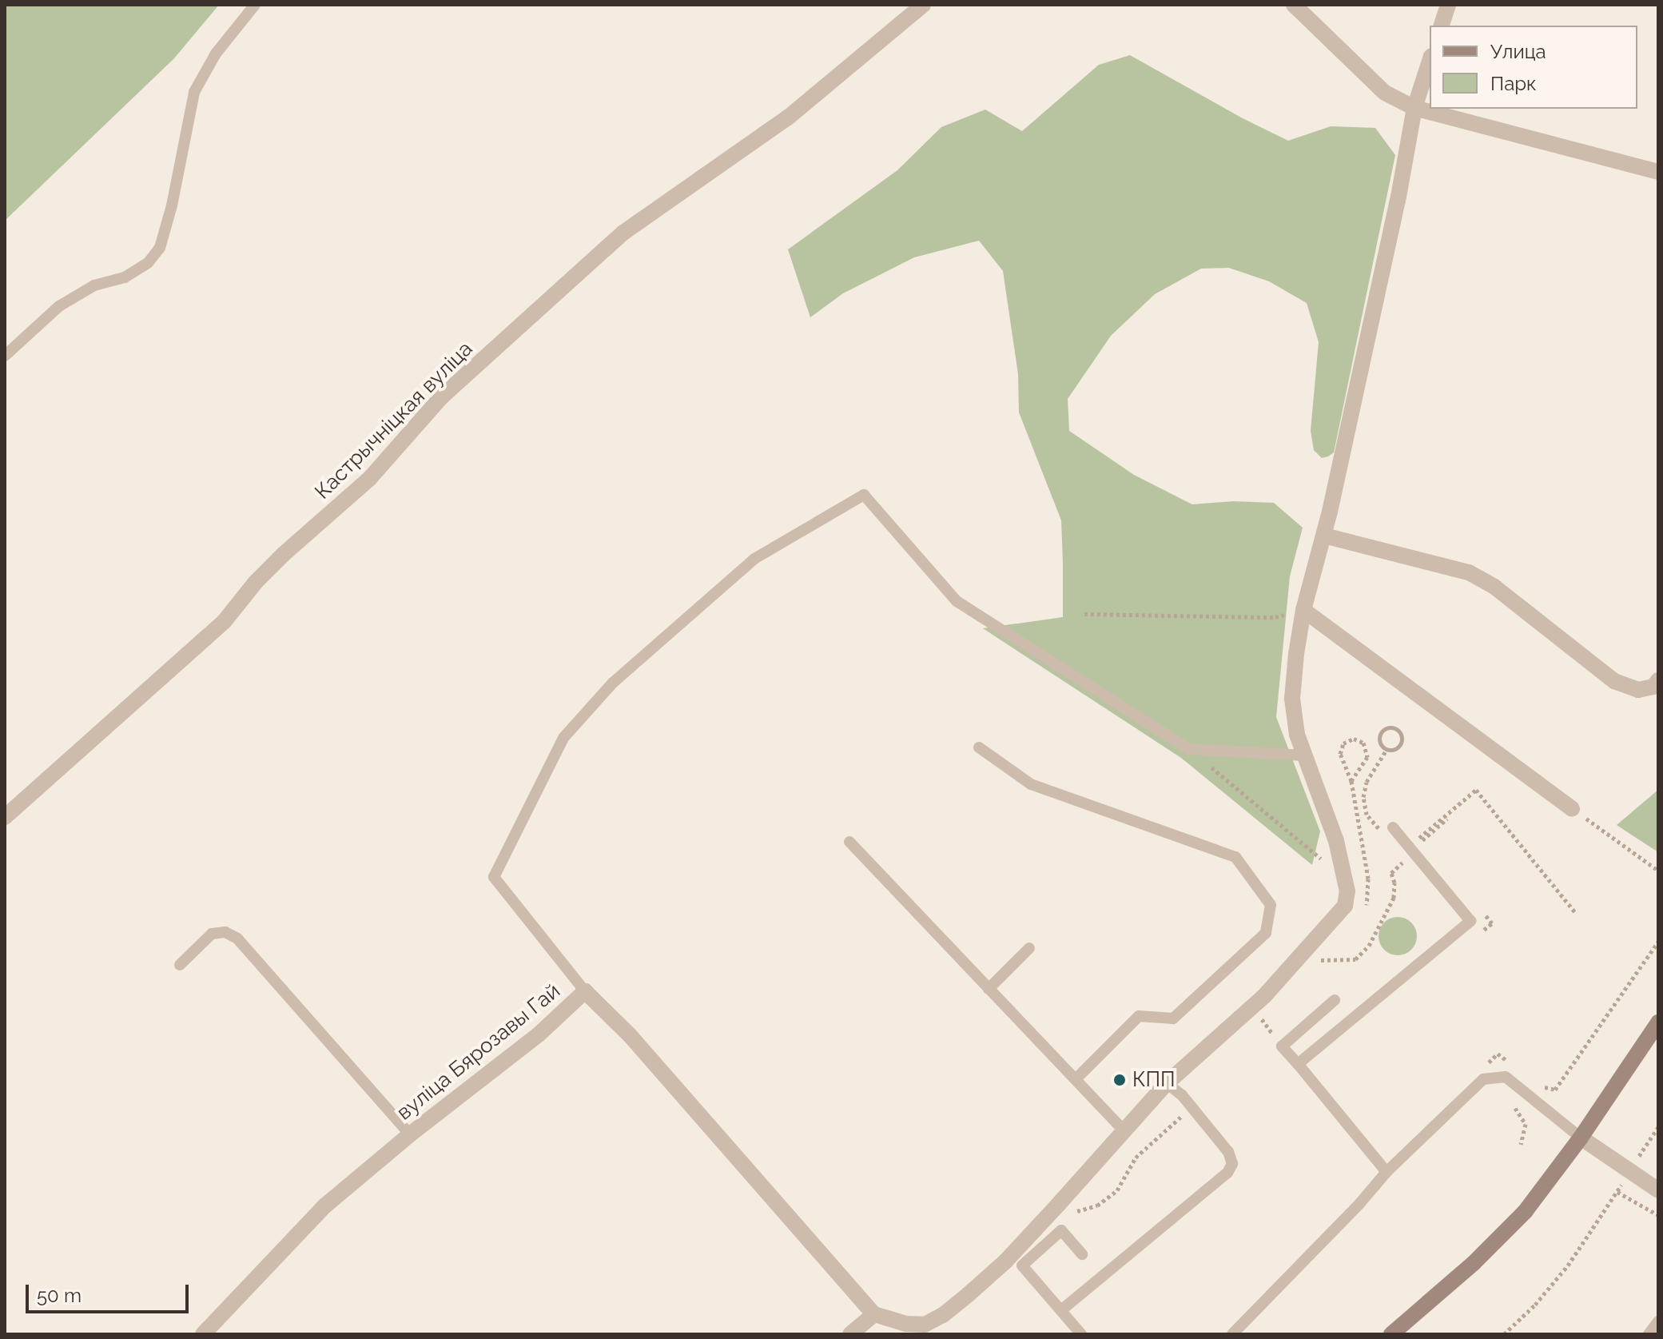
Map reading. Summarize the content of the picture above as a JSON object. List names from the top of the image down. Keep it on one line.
{"streets":{"street":["Кастрычніцкая вуліца","вуліца Бярозавы Гай"]},"places":["КПП"],"legend":["Улица","Парк"],"scale_bar":"50 m"}
